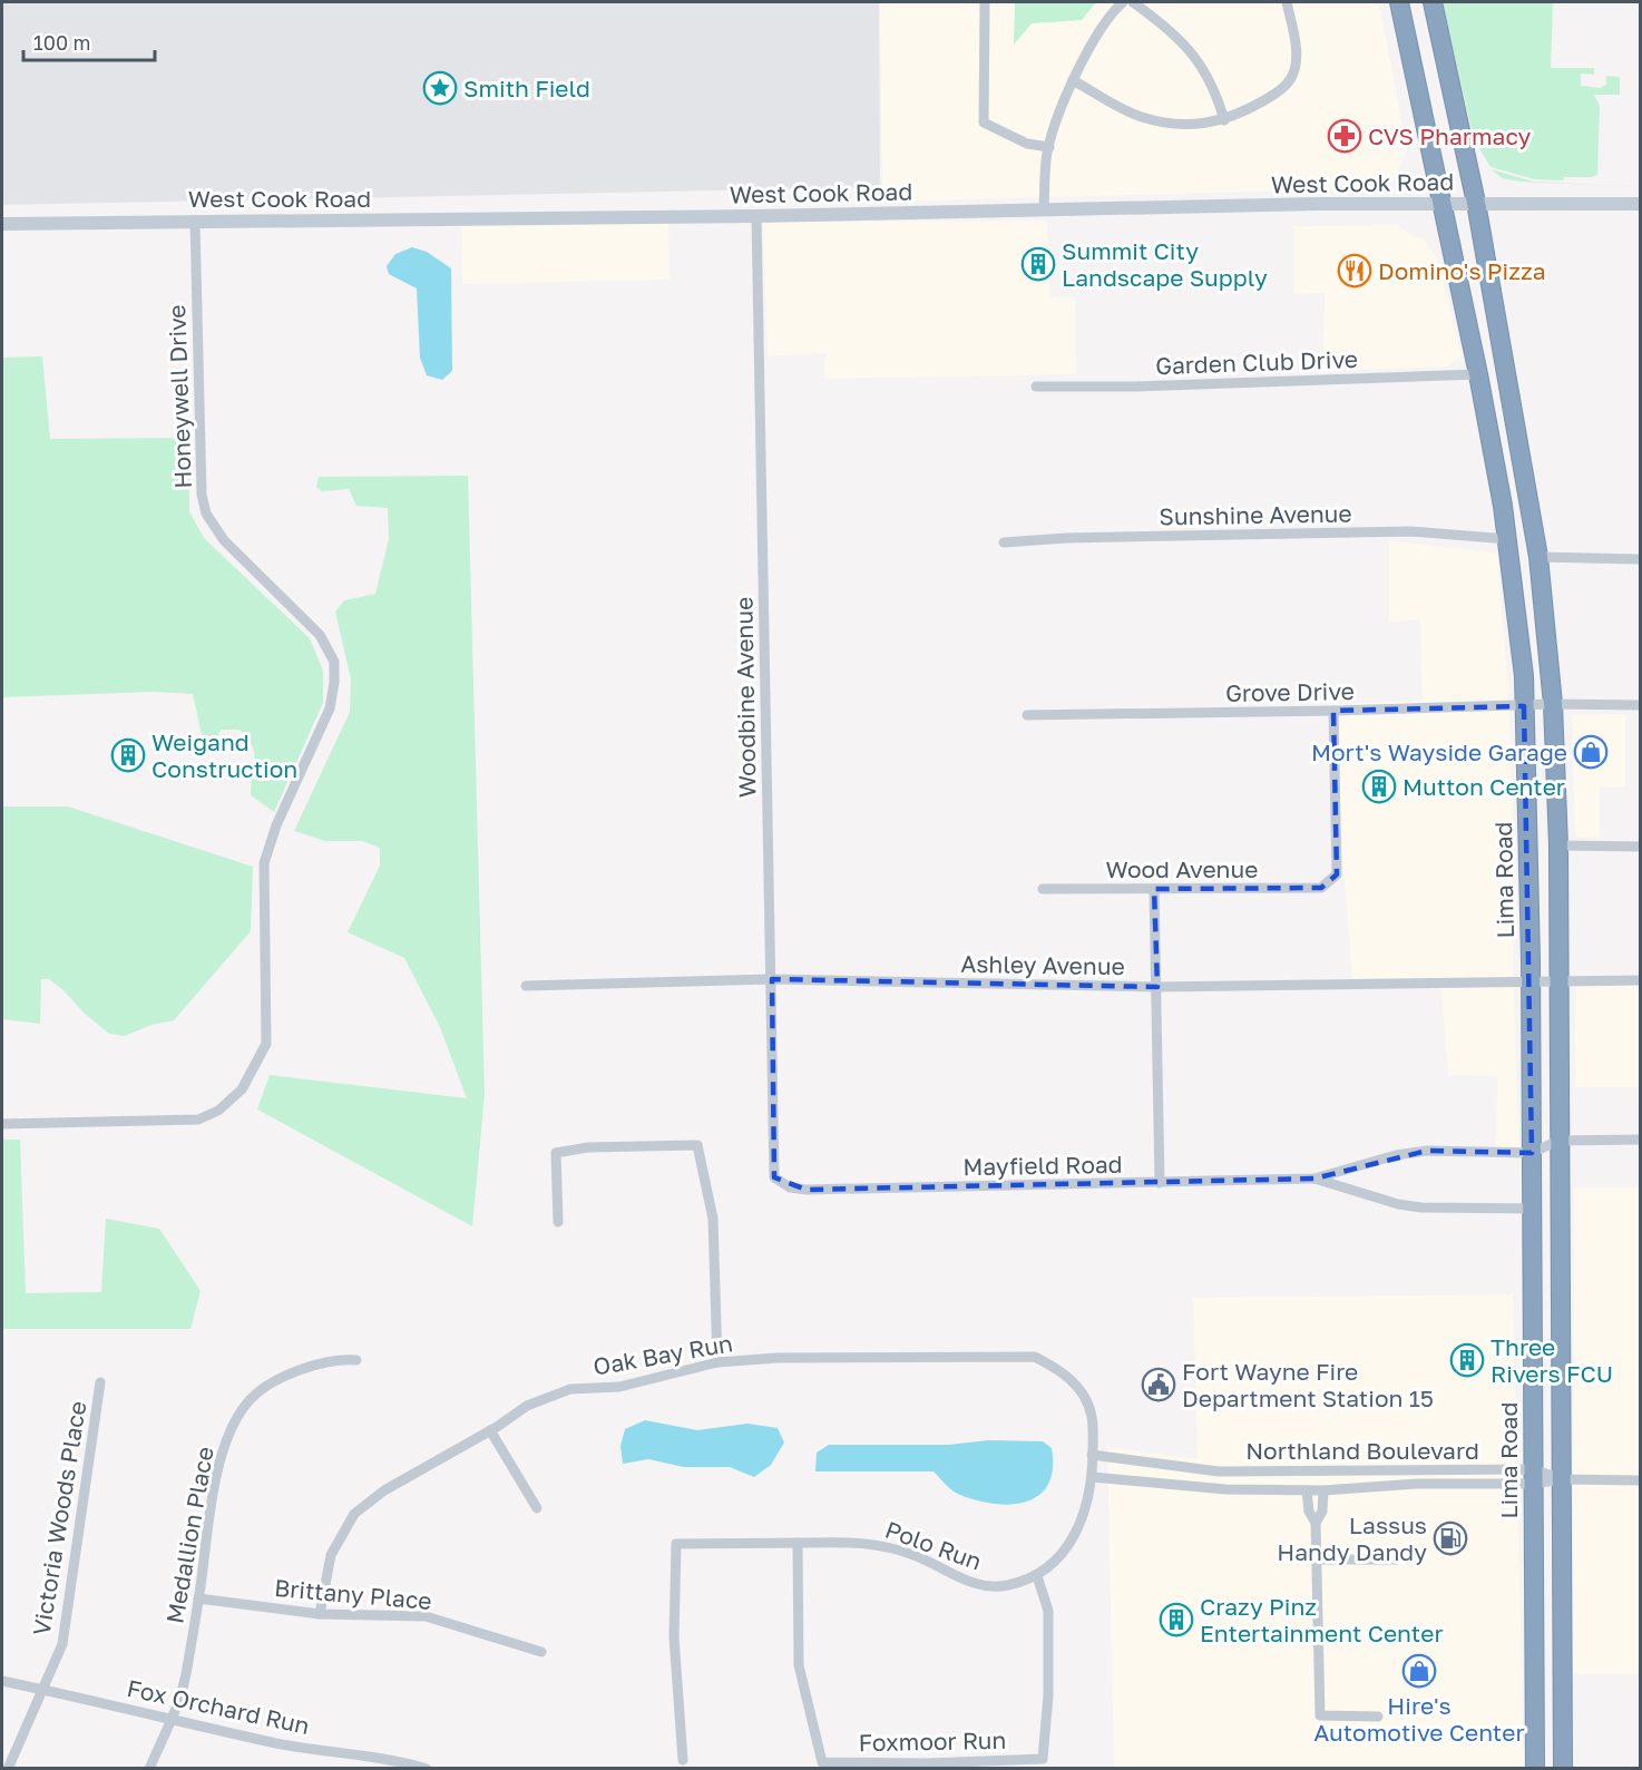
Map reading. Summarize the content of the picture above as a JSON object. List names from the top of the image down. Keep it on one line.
{"streets":{"highway":["Lima Road"],"main road":["West Cook Road"],"street":["Garden Club Drive","Honeywell Drive","Sunshine Avenue","Grove Drive","Woodbine Avenue","Wood Avenue","Ashley Avenue","Mayfield Road","Oak Bay Run","Northland Boulevard","Victoria Woods Place","Medallion Place","Polo Run","Brittany Place","Fox Orchard Run","Foxmoor Run"]},"crossings":[["West Cook Road","Honeywell Drive"],["West Cook Road","Woodbine Avenue"],["West Cook Road","Lima Road"],["Garden Club Drive","Lima Road"],["Sunshine Avenue","Lima Road"],["Grove Drive","Wood Avenue"],["Grove Drive","Lima Road"],["Woodbine Avenue","Ashley Avenue"],["Woodbine Avenue","Mayfield Road"],["Lima Road","Ashley Avenue"],["Lima Road","Northland Boulevard"],["Oak Bay Run","Northland Boulevard"],["Oak Bay Run","Polo Run"],["Oak Bay Run","Brittany Place"],["Northland Boulevard","Polo Run"],["Victoria Woods Place","Fox Orchard Run"],["Medallion Place","Brittany Place"],["Medallion Place","Fox Orchard Run"],["Polo Run","Foxmoor Run"]],"places":{"place":["Smith Field"],"pharmacy":["CVS Pharmacy"],"building":["Summit City Landscape Supply","Weigand Construction","Mutton Center","Three Rivers FCU","Crazy Pinz Entertainment Center"],"restaurant":["Domino's Pizza"],"shop":["Mort's Wayside Garage","Hire's Automotive Center"],"public building":["Fort Wayne Fire Department Station 15"],"fuel station":["Lassus Handy Dandy"]},"scale_bar":"100 m"}
